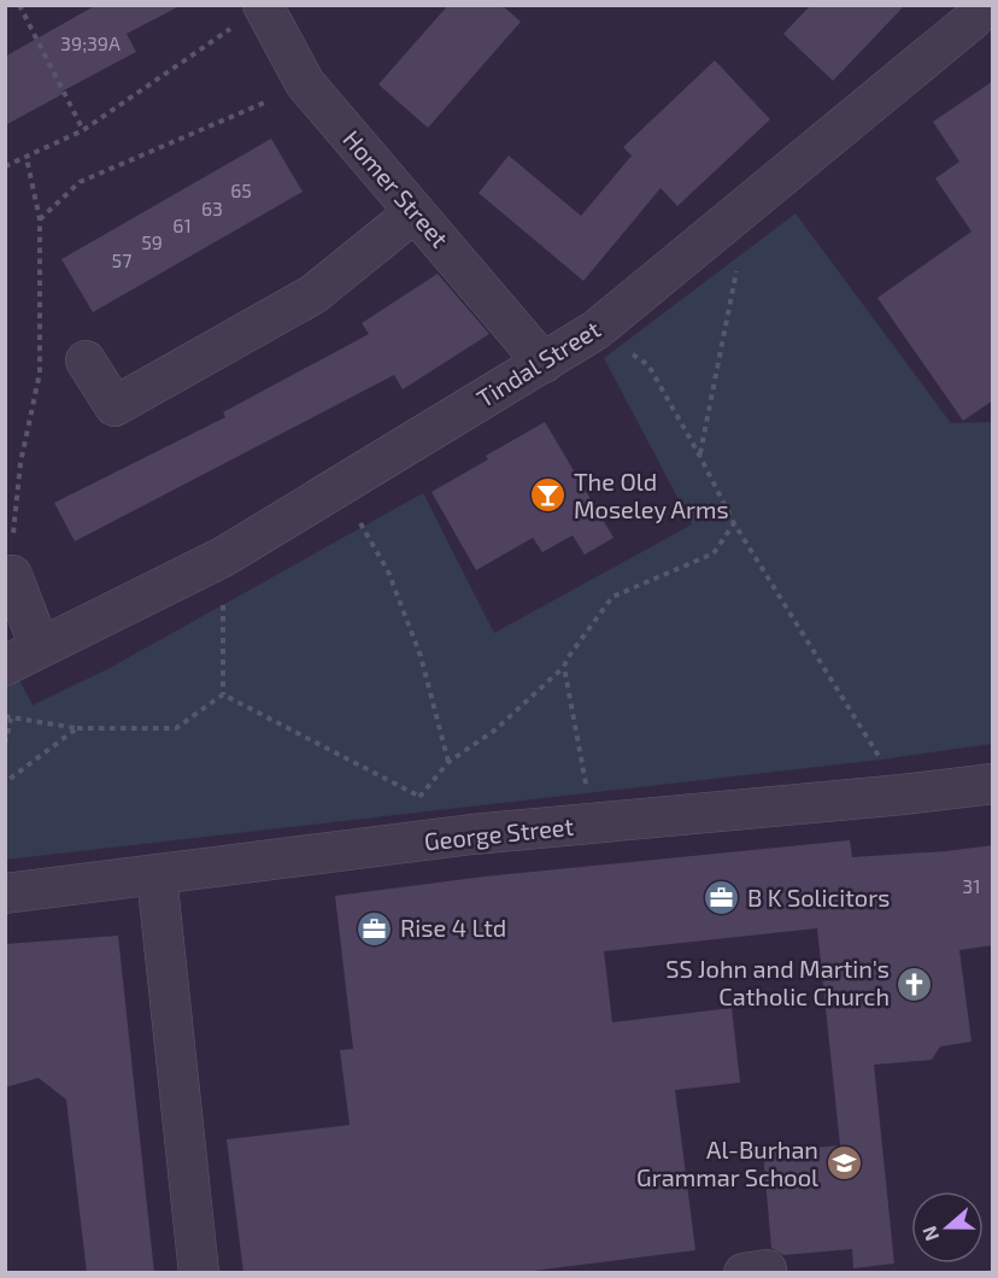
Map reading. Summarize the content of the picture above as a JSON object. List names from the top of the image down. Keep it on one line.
{"streets":{"street":["Homer Street","Tindal Street","George Street"]},"crossings":[["Homer Street","Tindal Street"]],"places":{"bar":["The Old Moseley Arms"],"office":["B K Solicitors","Rise 4 Ltd"],"church":["SS John and Martin's Catholic Church"],"school or university":["Al-Burhan Grammar School"]},"house_numbers":["39;39A","65","63","61","59","57","31"],"north":"left"}
